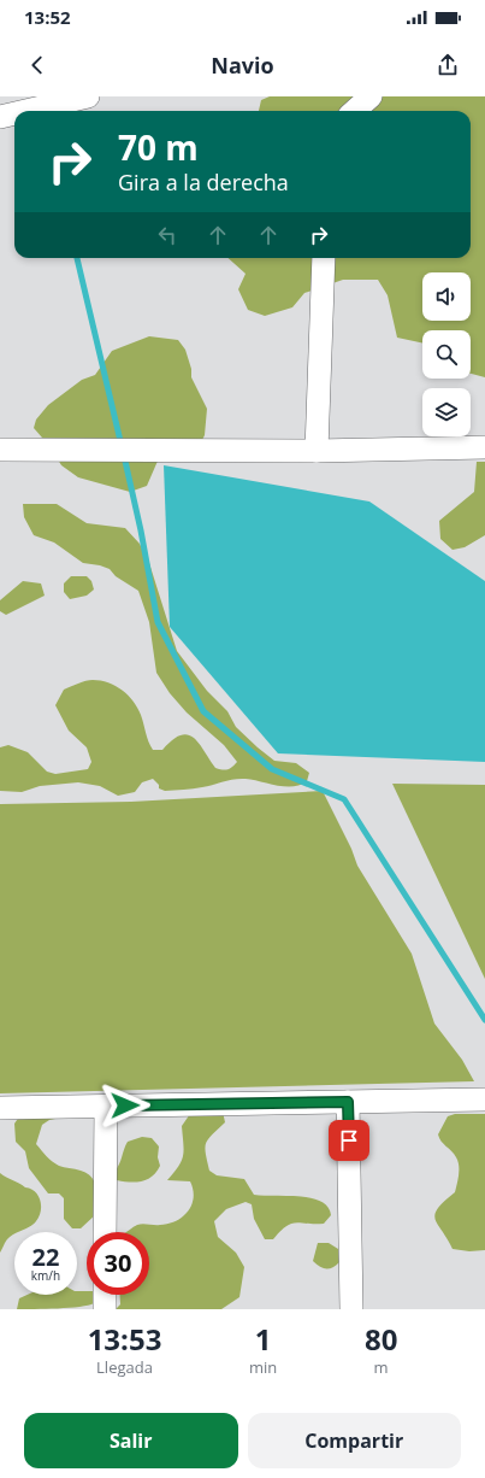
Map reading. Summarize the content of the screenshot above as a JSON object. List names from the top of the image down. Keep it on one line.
{"page":{"status":"13:52","header":"Navio","turn":["70 m","Gira a la derecha"],"speed":"22 km/h","limit":"30","eta":["13:53","Llegada","1","min","80","m"],"buttons":["Salir","Compartir"]}}
